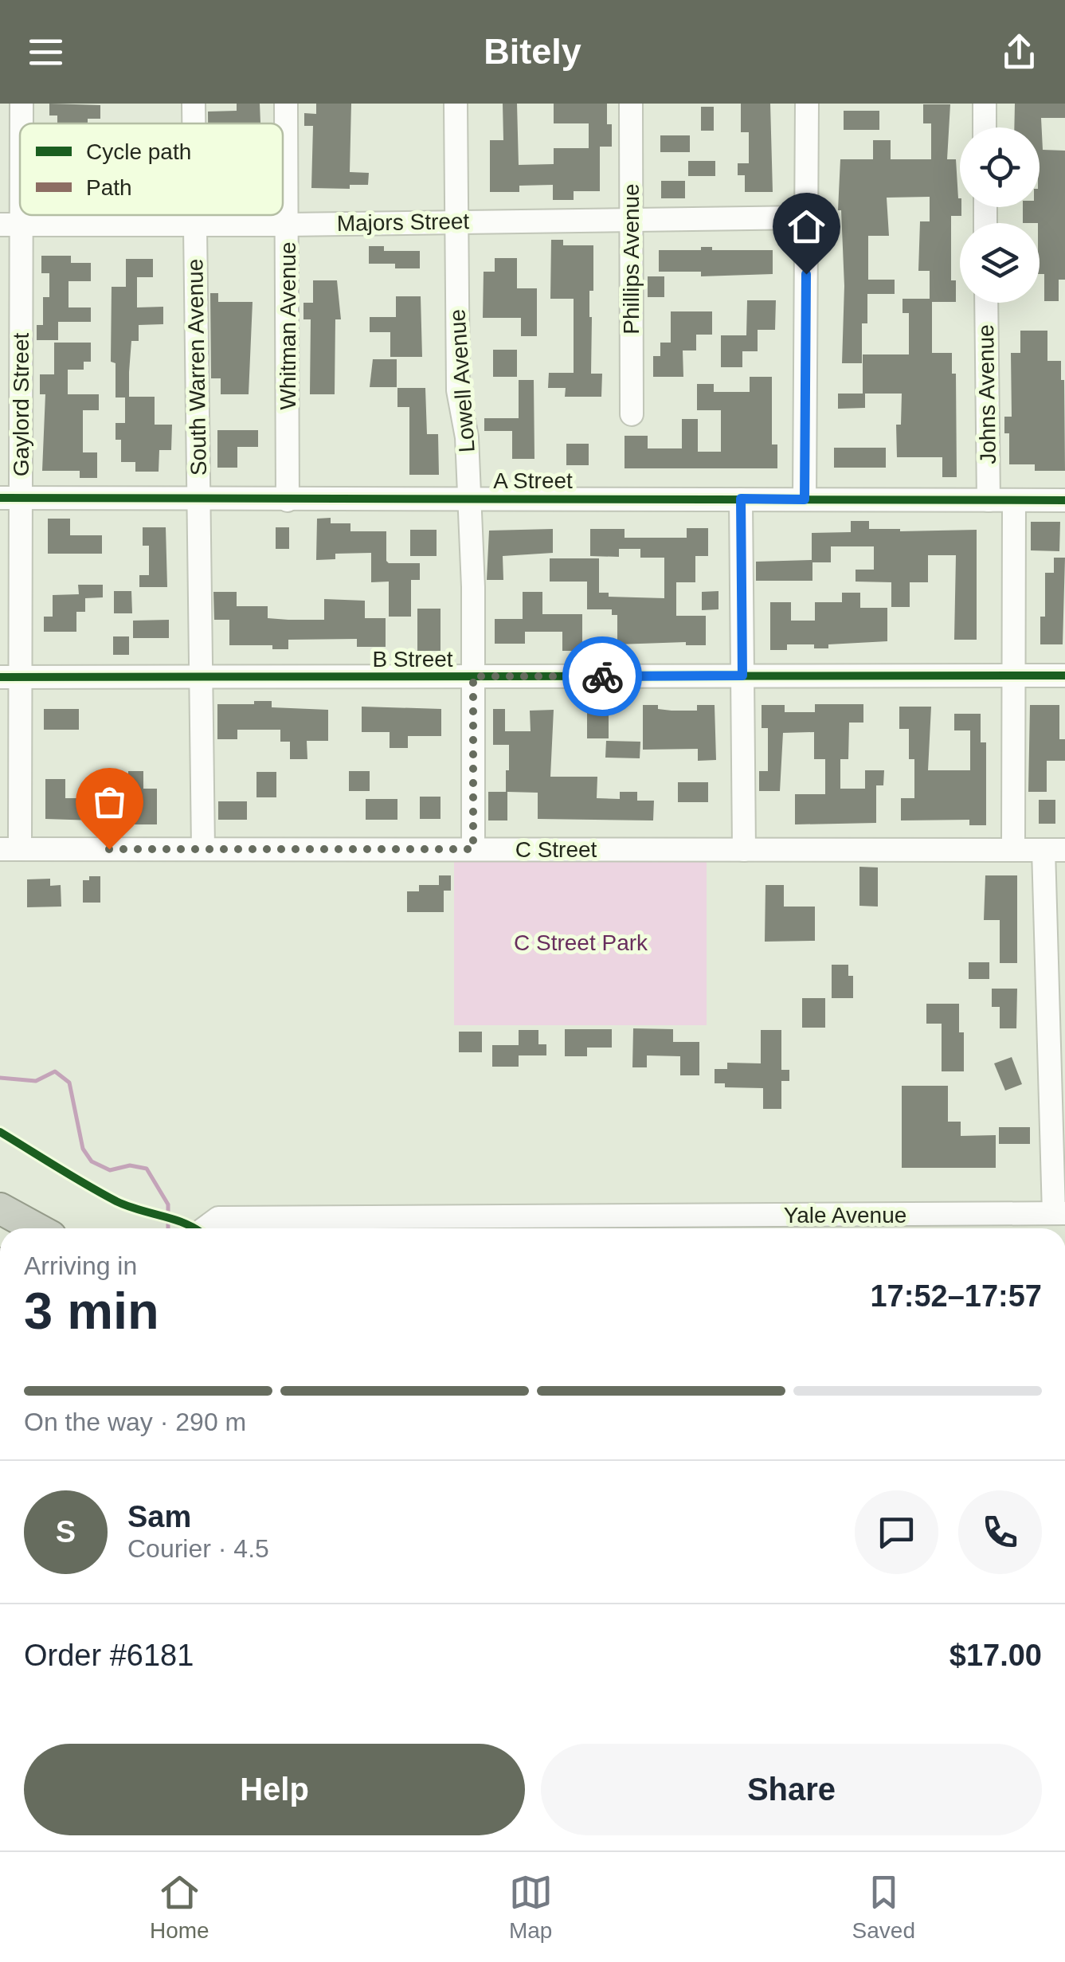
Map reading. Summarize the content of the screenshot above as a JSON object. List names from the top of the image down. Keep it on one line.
{"streets":{"street":["Majors Street","Phillips Avenue","Whitman Avenue","South Warren Avenue","Lowell Avenue","Johns Avenue","Gaylord Street","A Street","B Street","C Street","Yale Avenue"]},"crossings":[["Majors Street","Phillips Avenue"],["Majors Street","Whitman Avenue"],["Majors Street","South Warren Avenue"],["Majors Street","Lowell Avenue"],["Majors Street","Gaylord Street"],["Whitman Avenue","A Street"],["South Warren Avenue","A Street"],["South Warren Avenue","B Street"],["South Warren Avenue","C Street"],["Lowell Avenue","A Street"],["Lowell Avenue","B Street"],["Lowell Avenue","C Street"],["Johns Avenue","A Street"],["Gaylord Street","A Street"],["Gaylord Street","B Street"],["Gaylord Street","C Street"]],"parks":["C Street Park"],"legend":["Cycle path","Path"],"page":{"header":"Bitely","heading":["3 min","Arriving in","17:52–17:57"],"panel":["Sam","Courier · 4.5","Order #6181","$17.00"],"bar":"On the way · 290 m","round":"S","buttons":["Help","Share"],"tabs":["Home","Map","Saved"]}}
